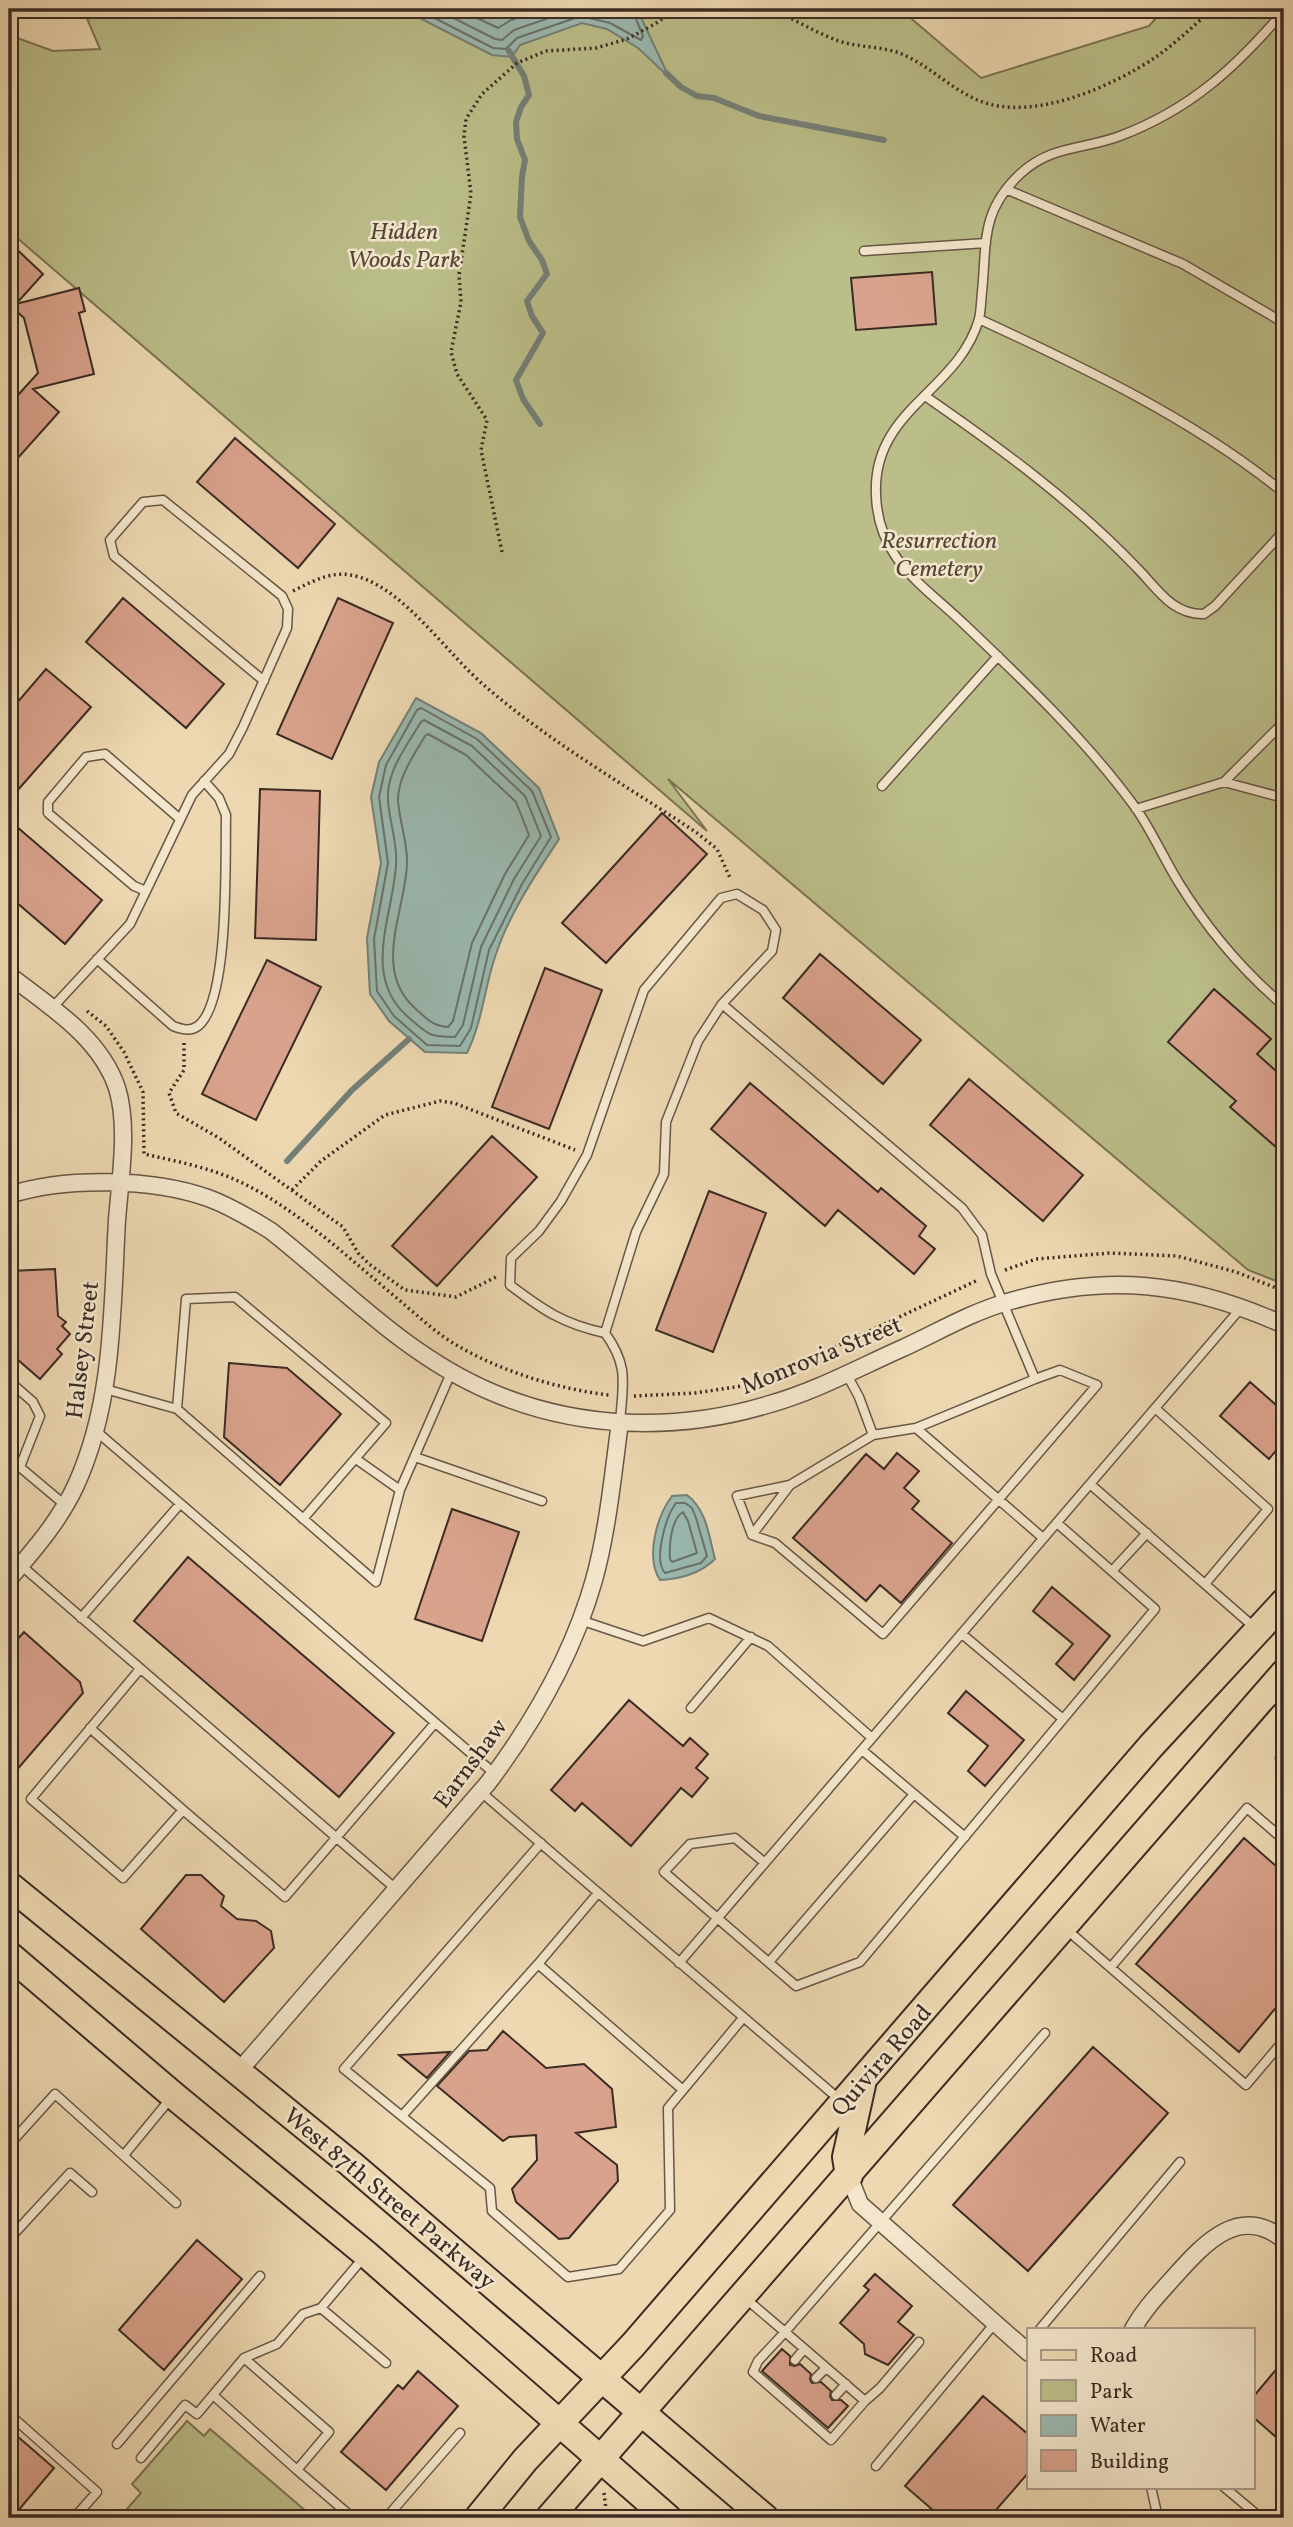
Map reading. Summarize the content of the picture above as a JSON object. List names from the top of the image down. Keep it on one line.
{"streets":{"main road":["Quivira Road","West 87th Street Parkway"],"street":["Halsey Street","Monrovia Street","Earnshaw"]},"crossings":[["Halsey Street","Monrovia Street"],["Monrovia Street","Earnshaw"],["Earnshaw","West 87th Street Parkway"],["Quivira Road","West 87th Street Parkway"]],"parks":["Hidden Woods Park","Resurrection Cemetery"],"legend":["Road","Park","Water","Building"]}
